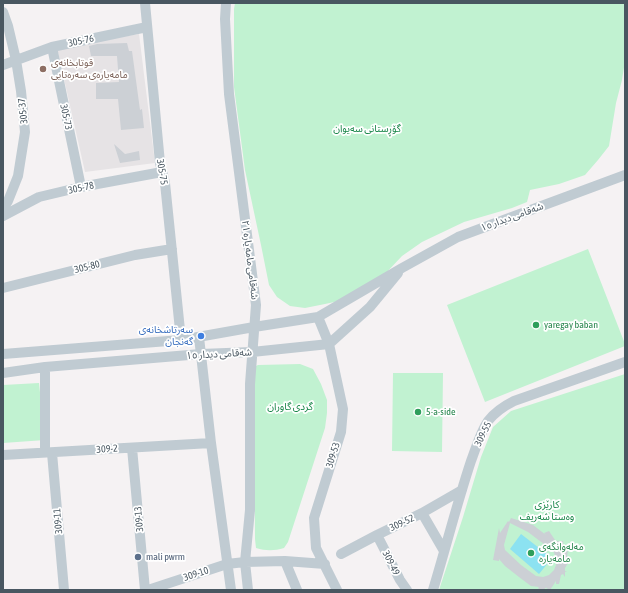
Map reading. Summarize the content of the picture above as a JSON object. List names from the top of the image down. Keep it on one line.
{"streets":{"street":["305-76","305-37","305-73","305-75","305-78","شەقامی دیدار ١٥","شەقامی مامە یارە ٢١","305-80","309-55","309-2","309-53","309-13","309-11","309-52","309-49","309-10"]},"crossings":[["305-76","305-37"],["305-76","305-73"],["305-76","305-75"],["305-73","305-78"],["305-75","305-78"],["305-75","شەقامی دیدار ١٥"],["305-75","305-80"],["شەقامی دیدار ١٥","شەقامی مامە یارە ٢١"],["شەقامی دیدار ١٥","309-53"],["شەقامی دیدار ١٥","309-11"],["شەقامی مامە یارە ٢١","309-10"],["309-55","309-52"],["309-2","309-13"],["309-2","309-11"],["309-13","309-10"],["309-52","309-49"]],"parks":["گۆڕستانی سەیوان","گردی گاوران","کارێزی وەستا شەریف"],"places":["قوتابخانەی مامەیارەی سەرەتایی","yaregay baban","سەرتاشخانەی گەنجان","5-a-side","مەلەوانگەی مامەیارە","mali pwrm"]}
